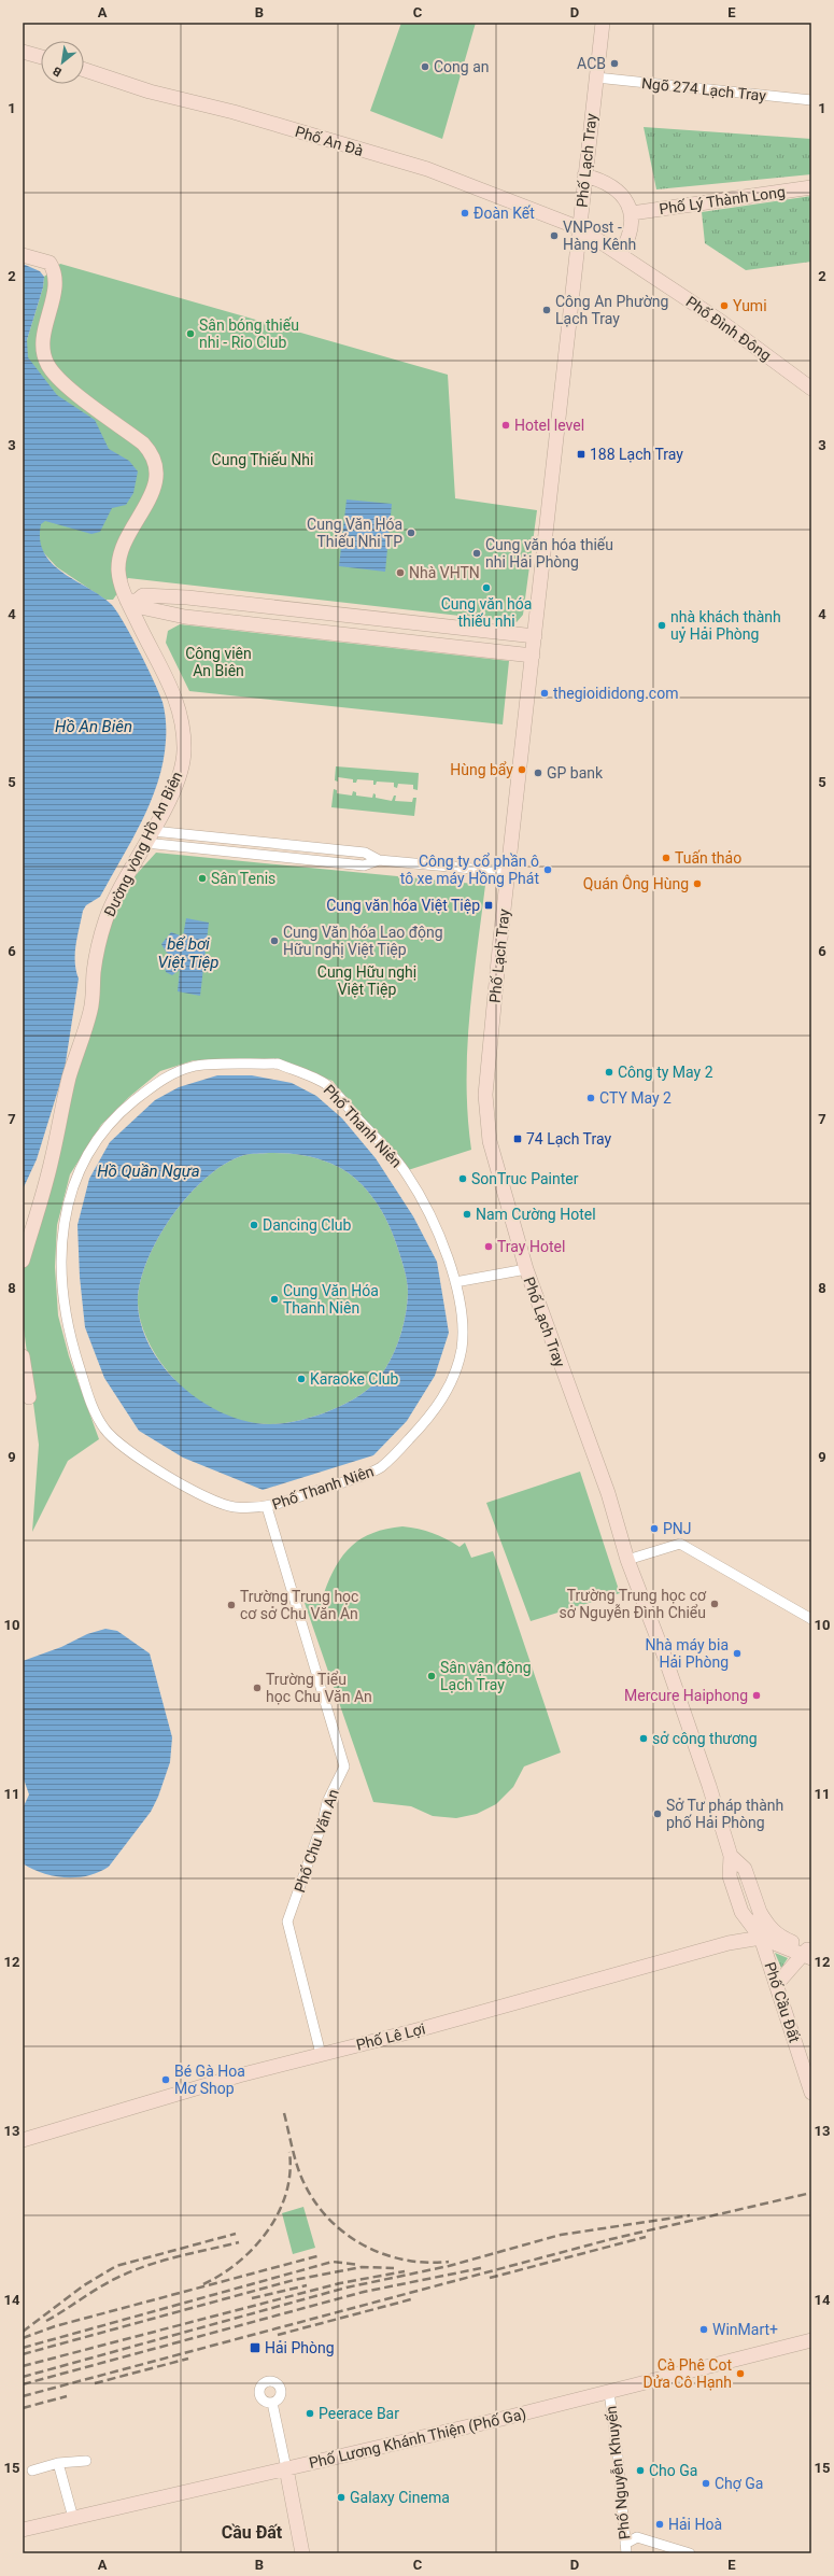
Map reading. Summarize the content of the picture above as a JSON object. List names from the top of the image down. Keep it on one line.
{"streets":{"main road":["Phố An Đà","Phố Lạch Tray","Phố Lý Thành Long","Phố Đình Đông","Đường vòng Hồ An Biên","Phố Cầu Đất","Phố Lê Lợi","Phố Lương Khánh Thiện (Phố Ga)"],"street":["Ngõ 274 Lạch Tray","Phố Thanh Niên","Phố Chu Văn An","Phố Nguyễn Khuyến"]},"crossings":[["Ngõ 274 Lạch Tray","Phố Lạch Tray"],["Phố An Đà","Phố Lạch Tray"],["Phố An Đà","Phố Đình Đông"],["Phố Lạch Tray","Phố Đình Đông"],["Phố Lạch Tray","Phố Cầu Đất"],["Phố Lạch Tray","Phố Lê Lợi"],["Phố Thanh Niên","Phố Chu Văn An"],["Phố Chu Văn An","Phố Lê Lợi"],["Phố Cầu Đất","Phố Lê Lợi"],["Phố Lương Khánh Thiện (Phố Ga)","Phố Nguyễn Khuyến"]],"districts":["Cầu Đất"],"water":["Hồ An Biên","bể bơi Việt Tiệp","Hồ Quần Ngựa"],"parks":["Cung Thiếu Nhi","Công viên An Biên","Cung Hữu nghị Việt Tiệp"],"places":{"other":["ACB","Cong an","Đoàn Kết","VNPost - Hàng Kênh","Yumi","Công An Phường Lạch Tray","Sân bóng thiếu nhi - Rio Club","Hotel level","Cung Văn Hóa Thiếu Nhi TP","Cung văn hóa thiếu nhi Hải Phòng","Nhà VHTN","Cung văn hóa thiếu nhi","nhà khách thành uỷ Hải Phòng","thegioididong.com","Hùng bẩy","GP bank","Tuấn thảo","Công ty cổ phần ô tô xe máy Hồng Phát","Sân Tenis","Quán Ông Hùng","Cung Văn hóa Lao động Hữu nghị Việt Tiệp","Công ty May 2","CTY May 2","SonTruc Painter","Nam Cường Hotel","Dancing Club","Tray Hotel","Cung Văn Hóa Thanh Niên","Karaoke Club","PNJ","Trường Trung học cơ sở Nguyễn Đình Chiểu","Trường Trung học cơ sở Chu Văn An","Nhà máy bia Hải Phòng","Sân vận động Lạch Tray","Trường Tiểu học Chu Văn An","Mercure Haiphong","sở công thương","Sở Tư pháp thành phố Hải Phòng","Bé Gà Hoa Mơ Shop","WinMart+","Cà Phê Cot Dửa Cô Hạnh","Peerace Bar","Cho Ga","Chợ Ga","Galaxy Cinema","Hải Hoà"],"transit":["188 Lạch Tray","Cung văn hóa Việt Tiệp","74 Lạch Tray","Hải Phòng"]},"north":"bottom left","grid":{"columns":["A","B","C","D","E"],"rows":["1","2","3","4","5","6","7","8","9","10","11","12","13","14","15"]}}
